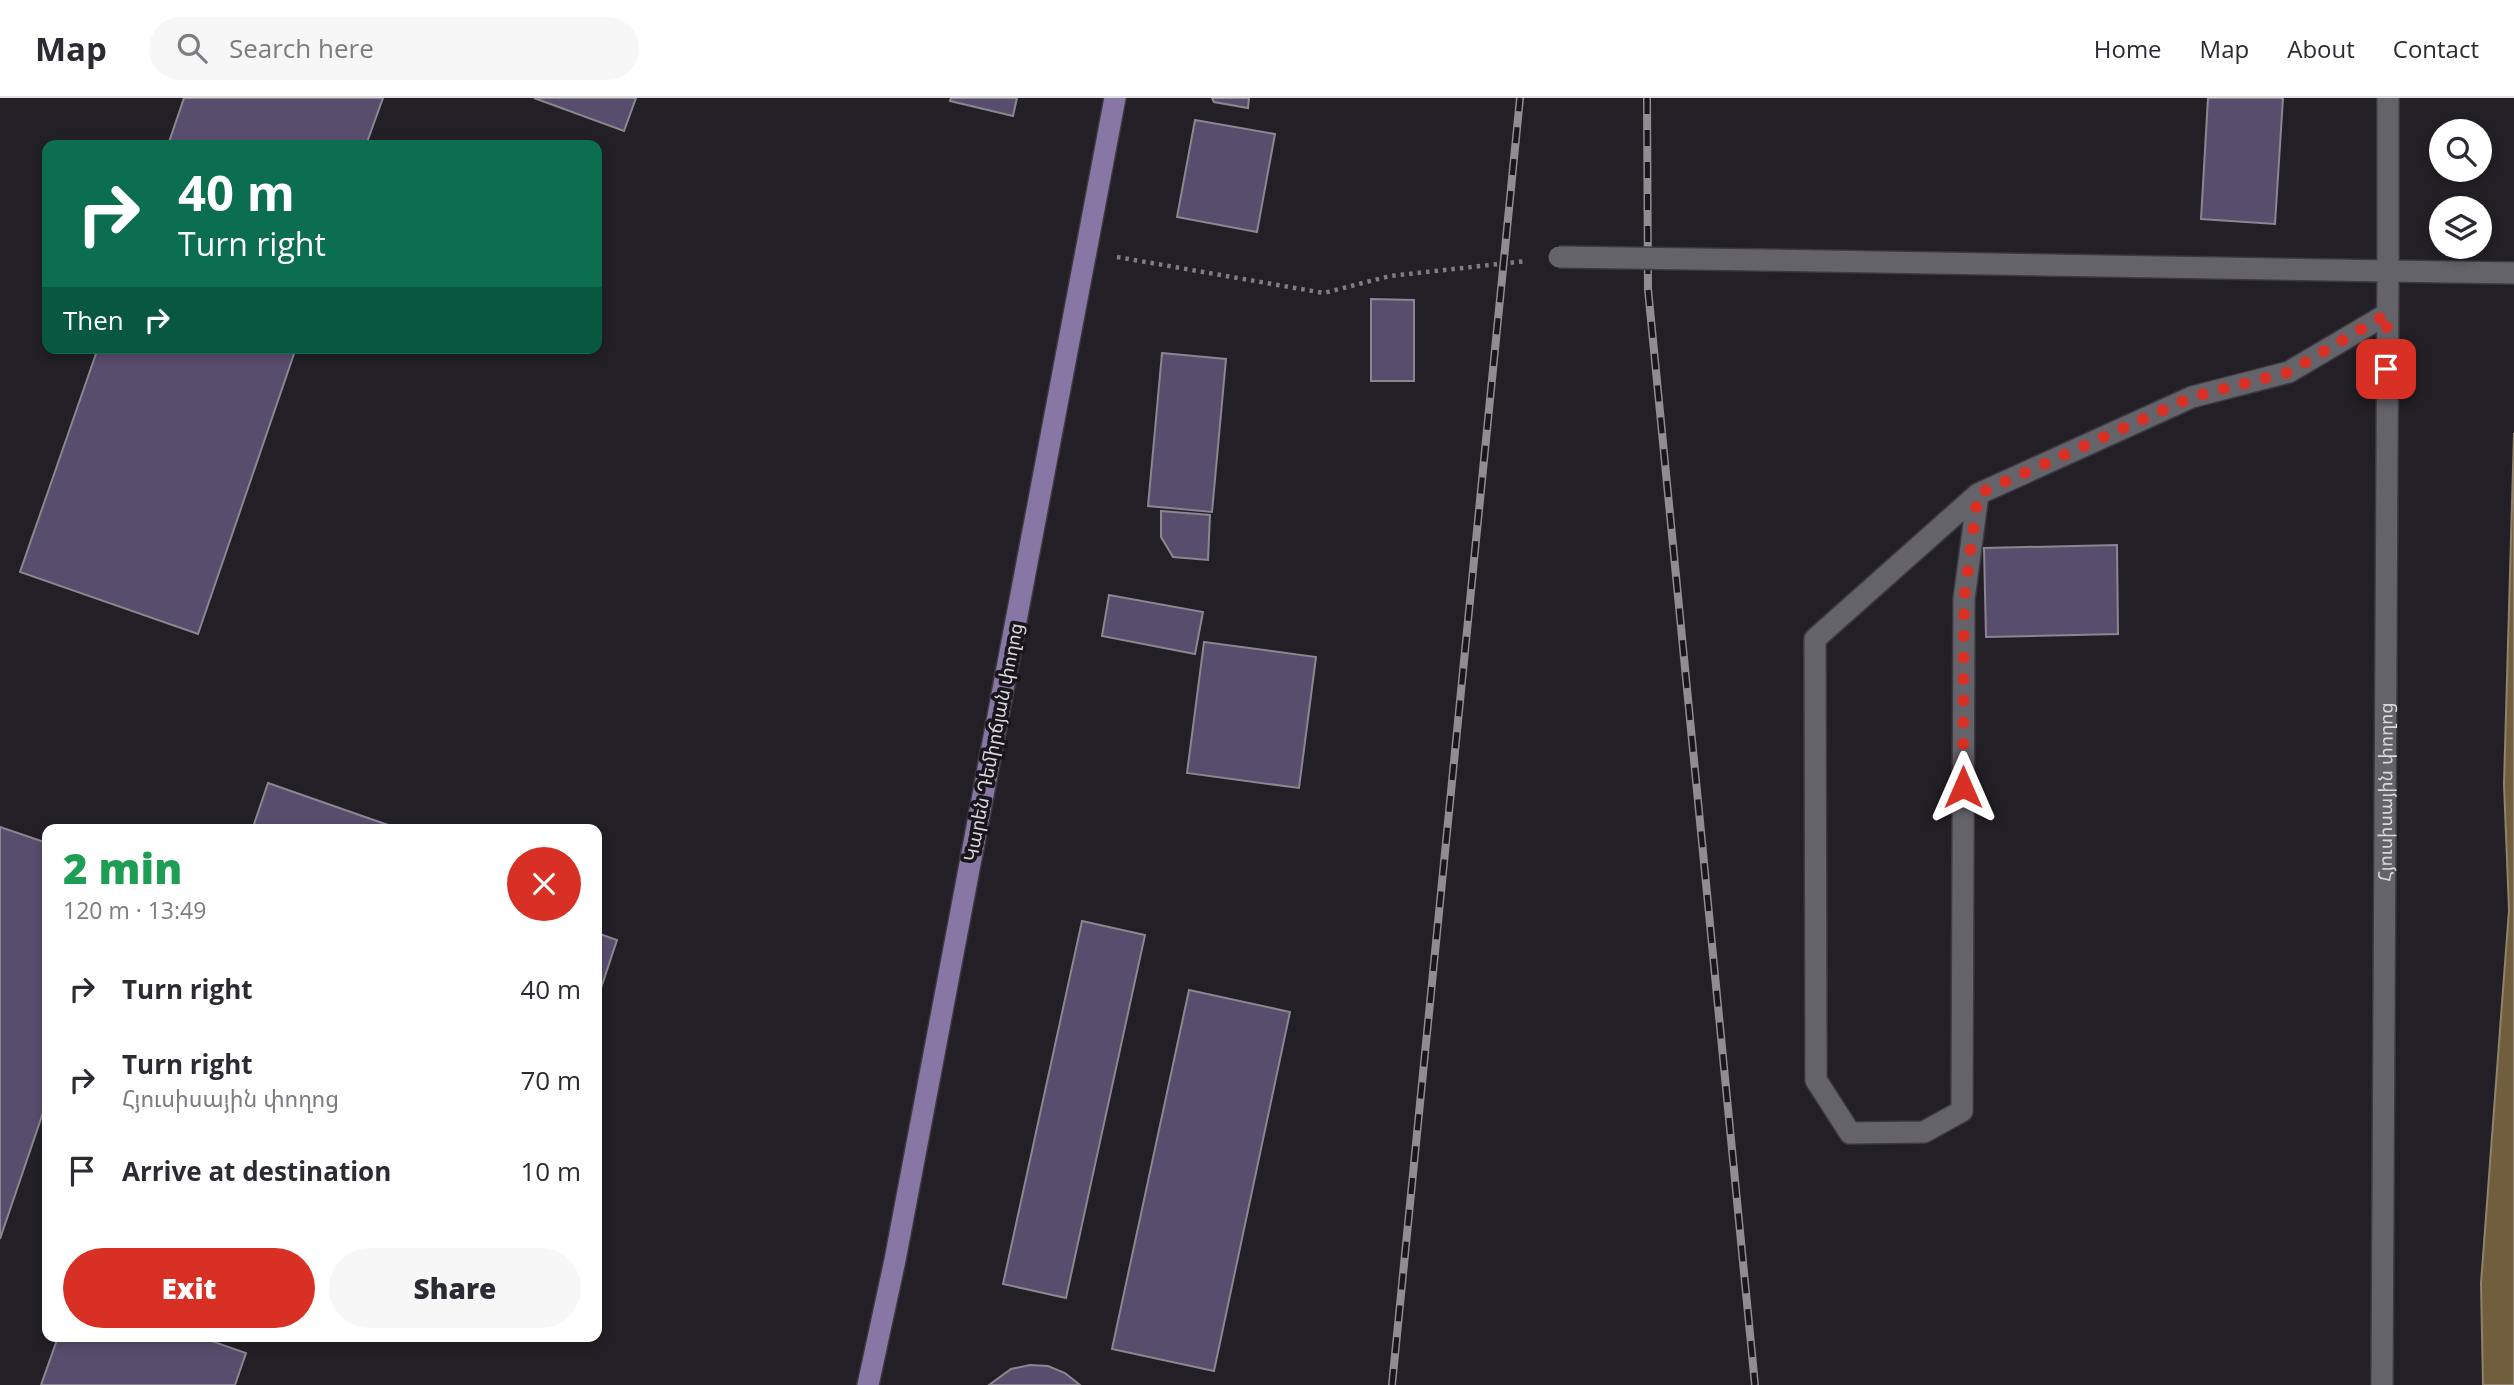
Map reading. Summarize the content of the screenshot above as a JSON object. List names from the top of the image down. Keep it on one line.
{"streets":{"main road":["Կարեն Դեմիրճյան փողոց"],"street":["Հյուսիսային փողոց"]},"page":{"header":"Map","search":"Search here","nav":["Home","Map","About","Contact"],"turn":["40 m","Turn right"],"then":"Then","heading":["2 min","120 m · 13:49"],"list":[{"name":"Turn right","value":"40 m"},{"name":"Turn right","note":"Հյուսիսային փողոց","value":"70 m"},{"name":"Arrive at destination","value":"10 m"}],"buttons":["Exit","Share"]}}
